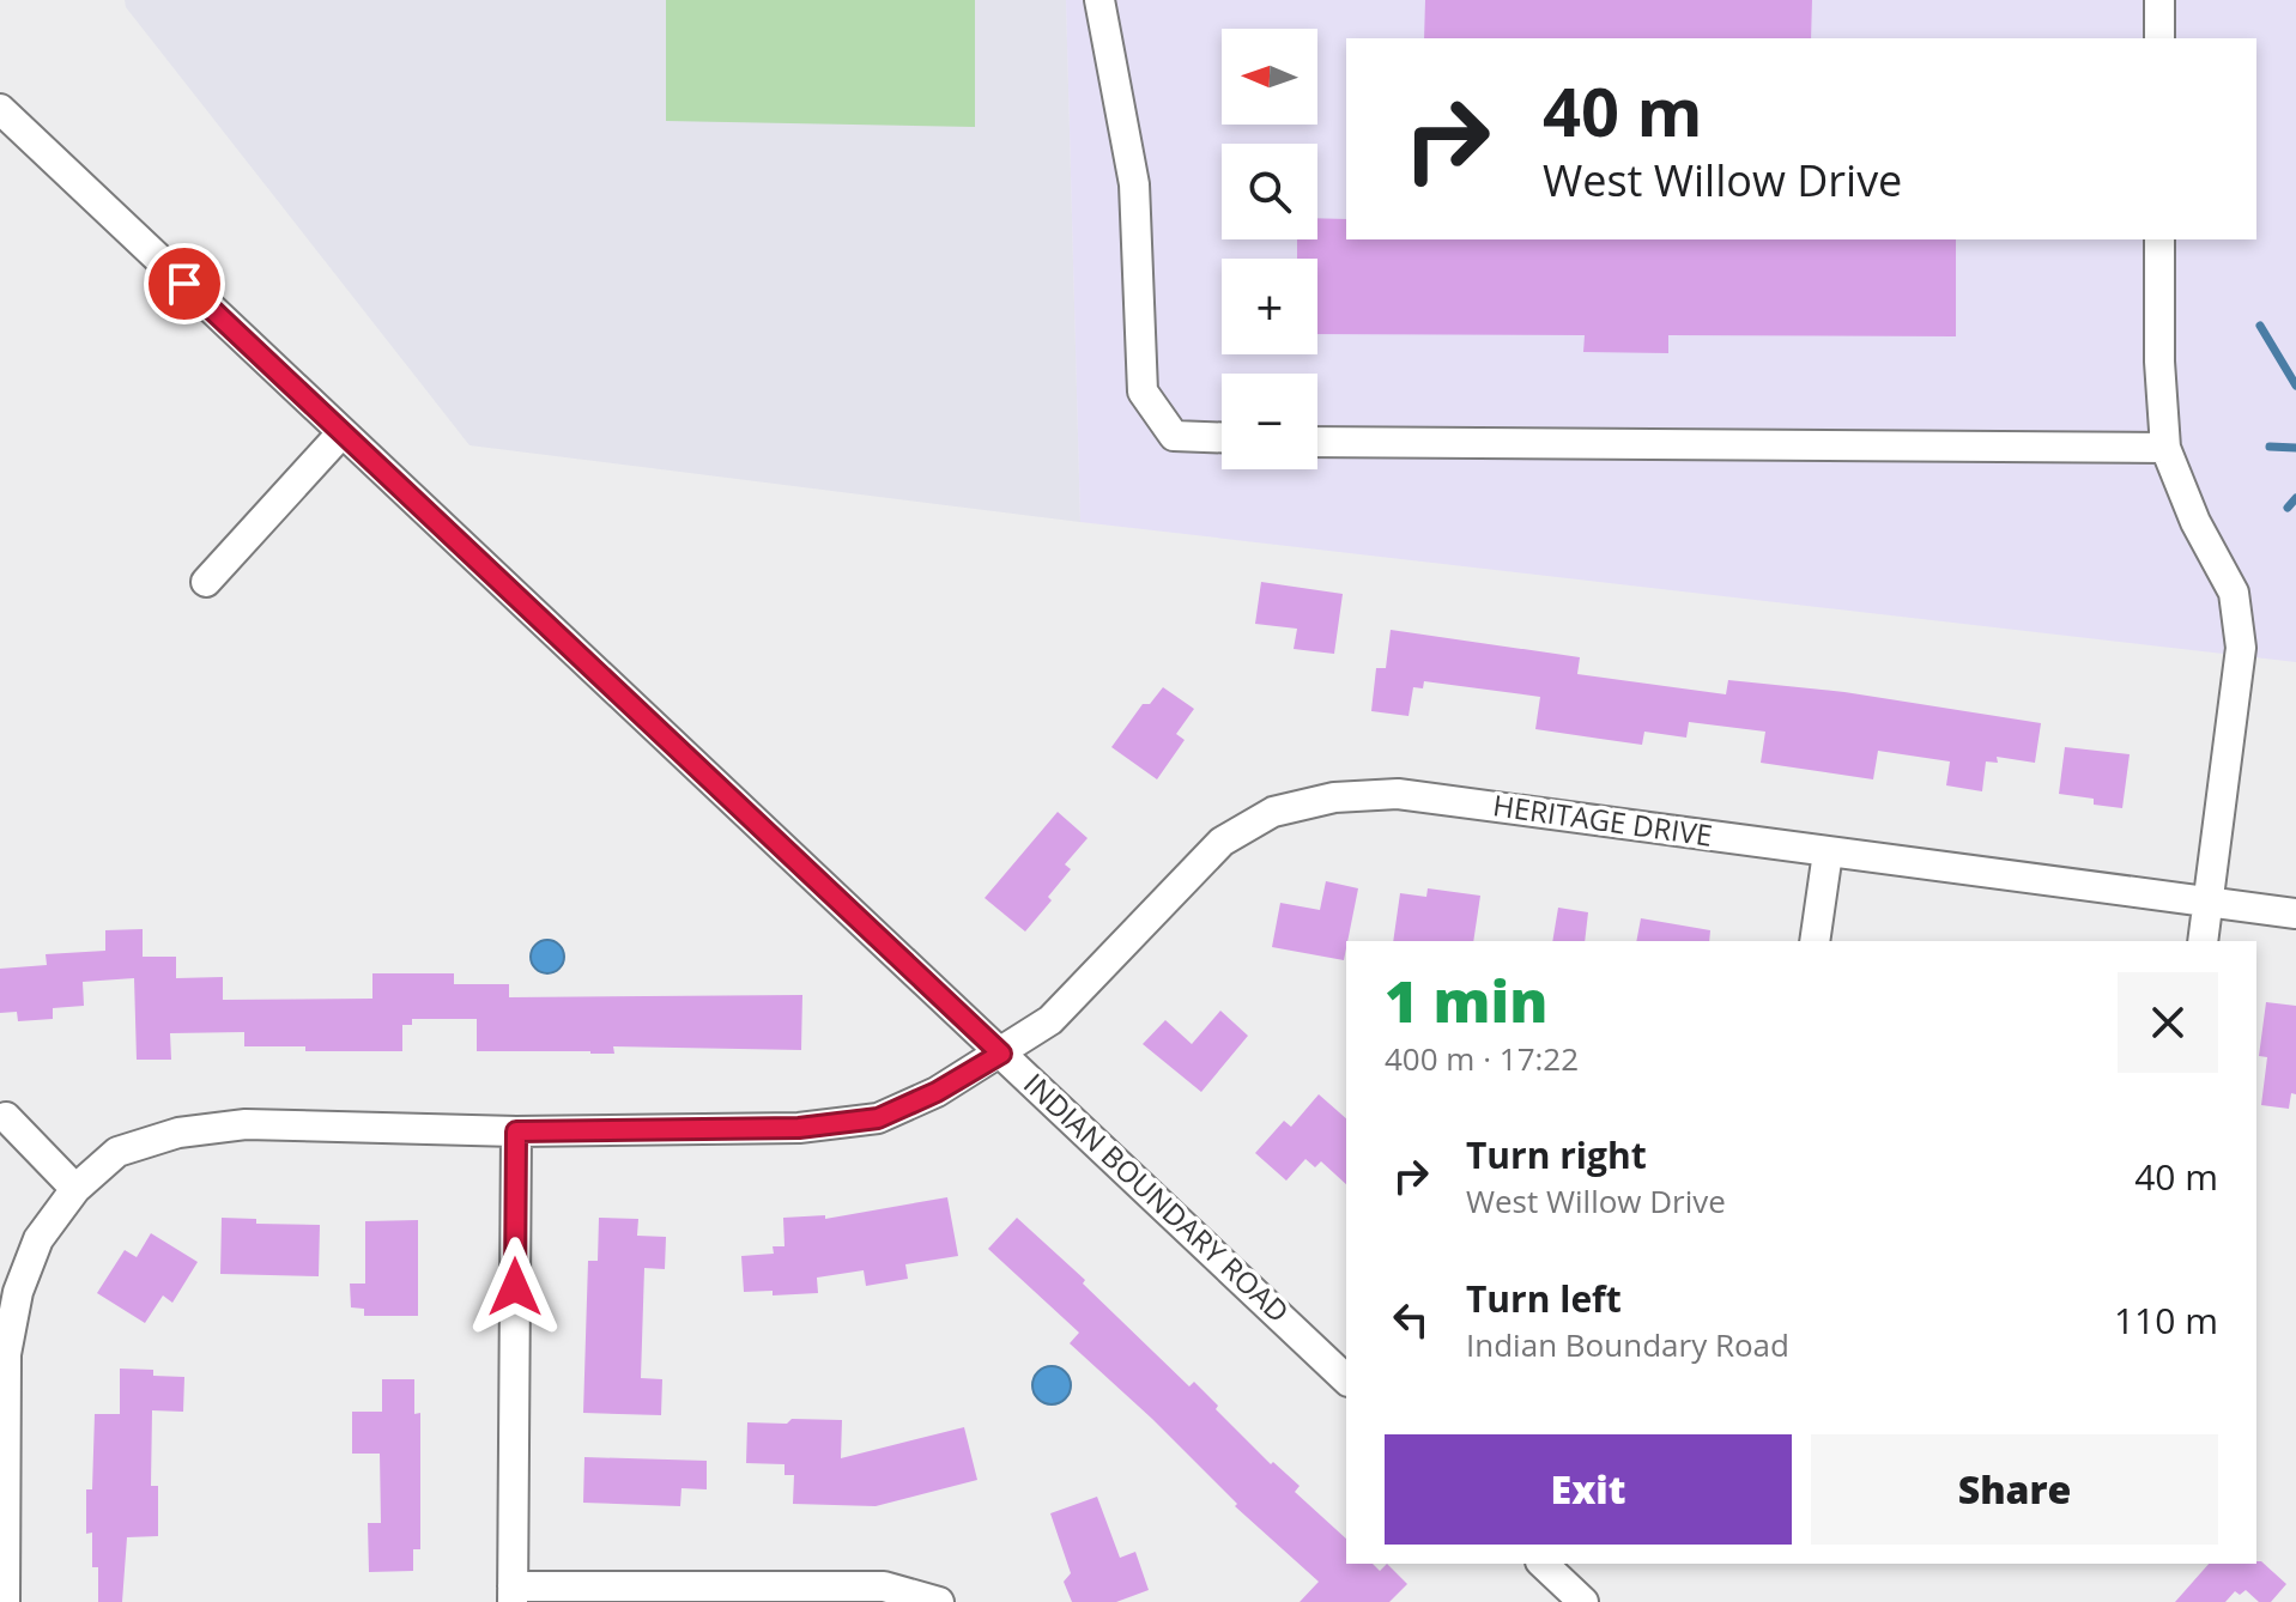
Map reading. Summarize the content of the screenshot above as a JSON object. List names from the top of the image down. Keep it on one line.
{"streets":{"street":["HERITAGE DRIVE","INDIAN BOUNDARY ROAD"]},"crossings":[["HERITAGE DRIVE","INDIAN BOUNDARY ROAD"]],"north":"left","page":{"map_buttons":["+","−"],"turn":["40 m","West Willow Drive"],"heading":["1 min","400 m · 17:22"],"list":[{"name":"Turn right","note":"West Willow Drive","value":"40 m"},{"name":"Turn left","note":"Indian Boundary Road","value":"110 m"}],"buttons":["Exit","Share"]}}
